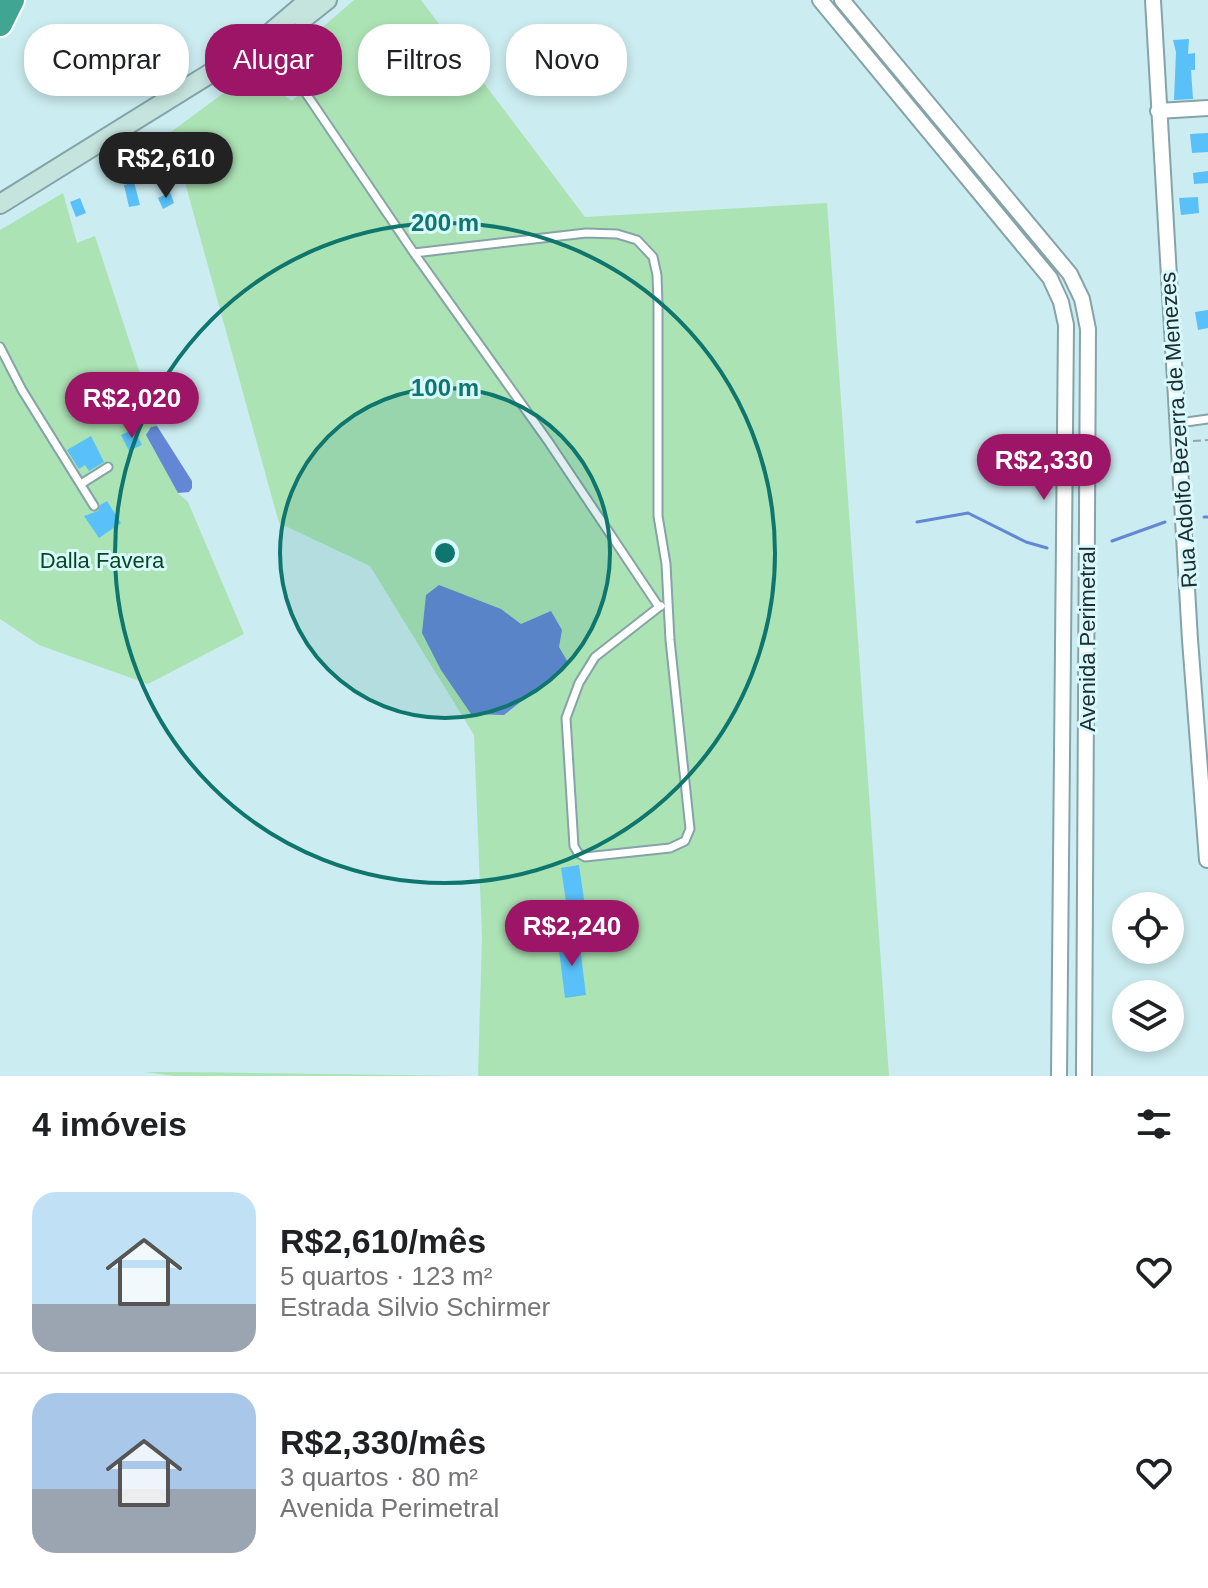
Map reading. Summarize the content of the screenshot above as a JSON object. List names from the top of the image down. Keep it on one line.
{"streets":{"street":["Rua Adolfo Bezerra de Menezes","Avenida Perimetral"]},"parks":["Dalla Favera"],"page":{"chip":["Comprar","Alugar","Filtros","Novo"],"price":["R$2,610","R$2,020","R$2,330","R$2,240"],"heading":"4 imóveis","list":[{"name":"R$2,610/mês","note":"5 quartos · 123 m² · Estrada Silvio Schirmer"},{"name":"R$2,330/mês","note":"3 quartos · 80 m² · Avenida Perimetral"}]},"rings":["200 m","100 m"]}
